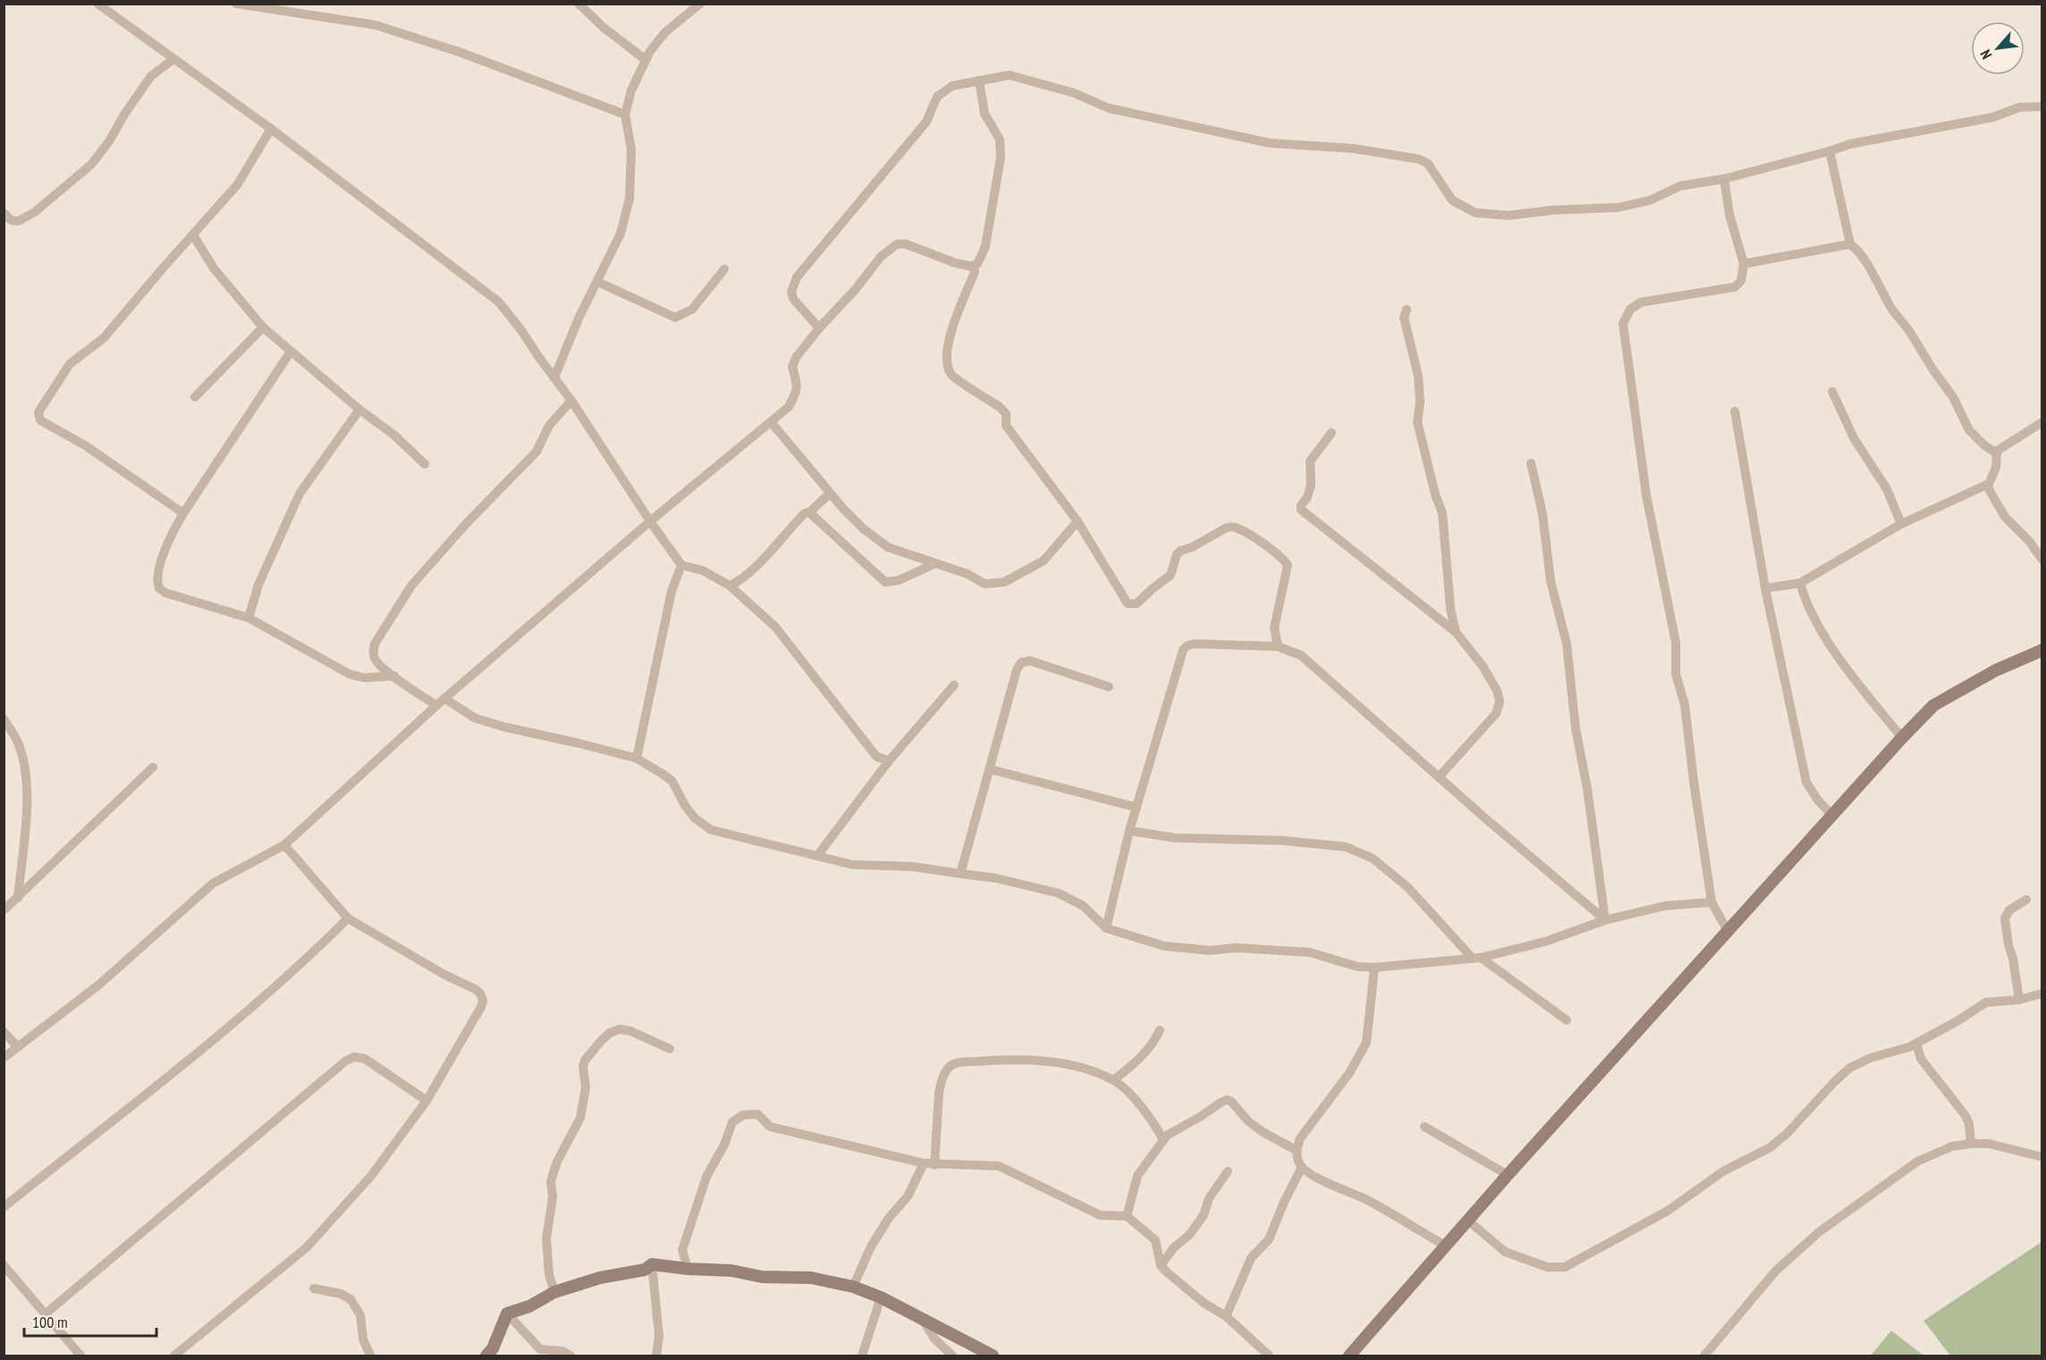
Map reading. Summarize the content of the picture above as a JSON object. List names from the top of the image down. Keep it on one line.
{"scale_bar":"100 m","north":"bottom left"}
